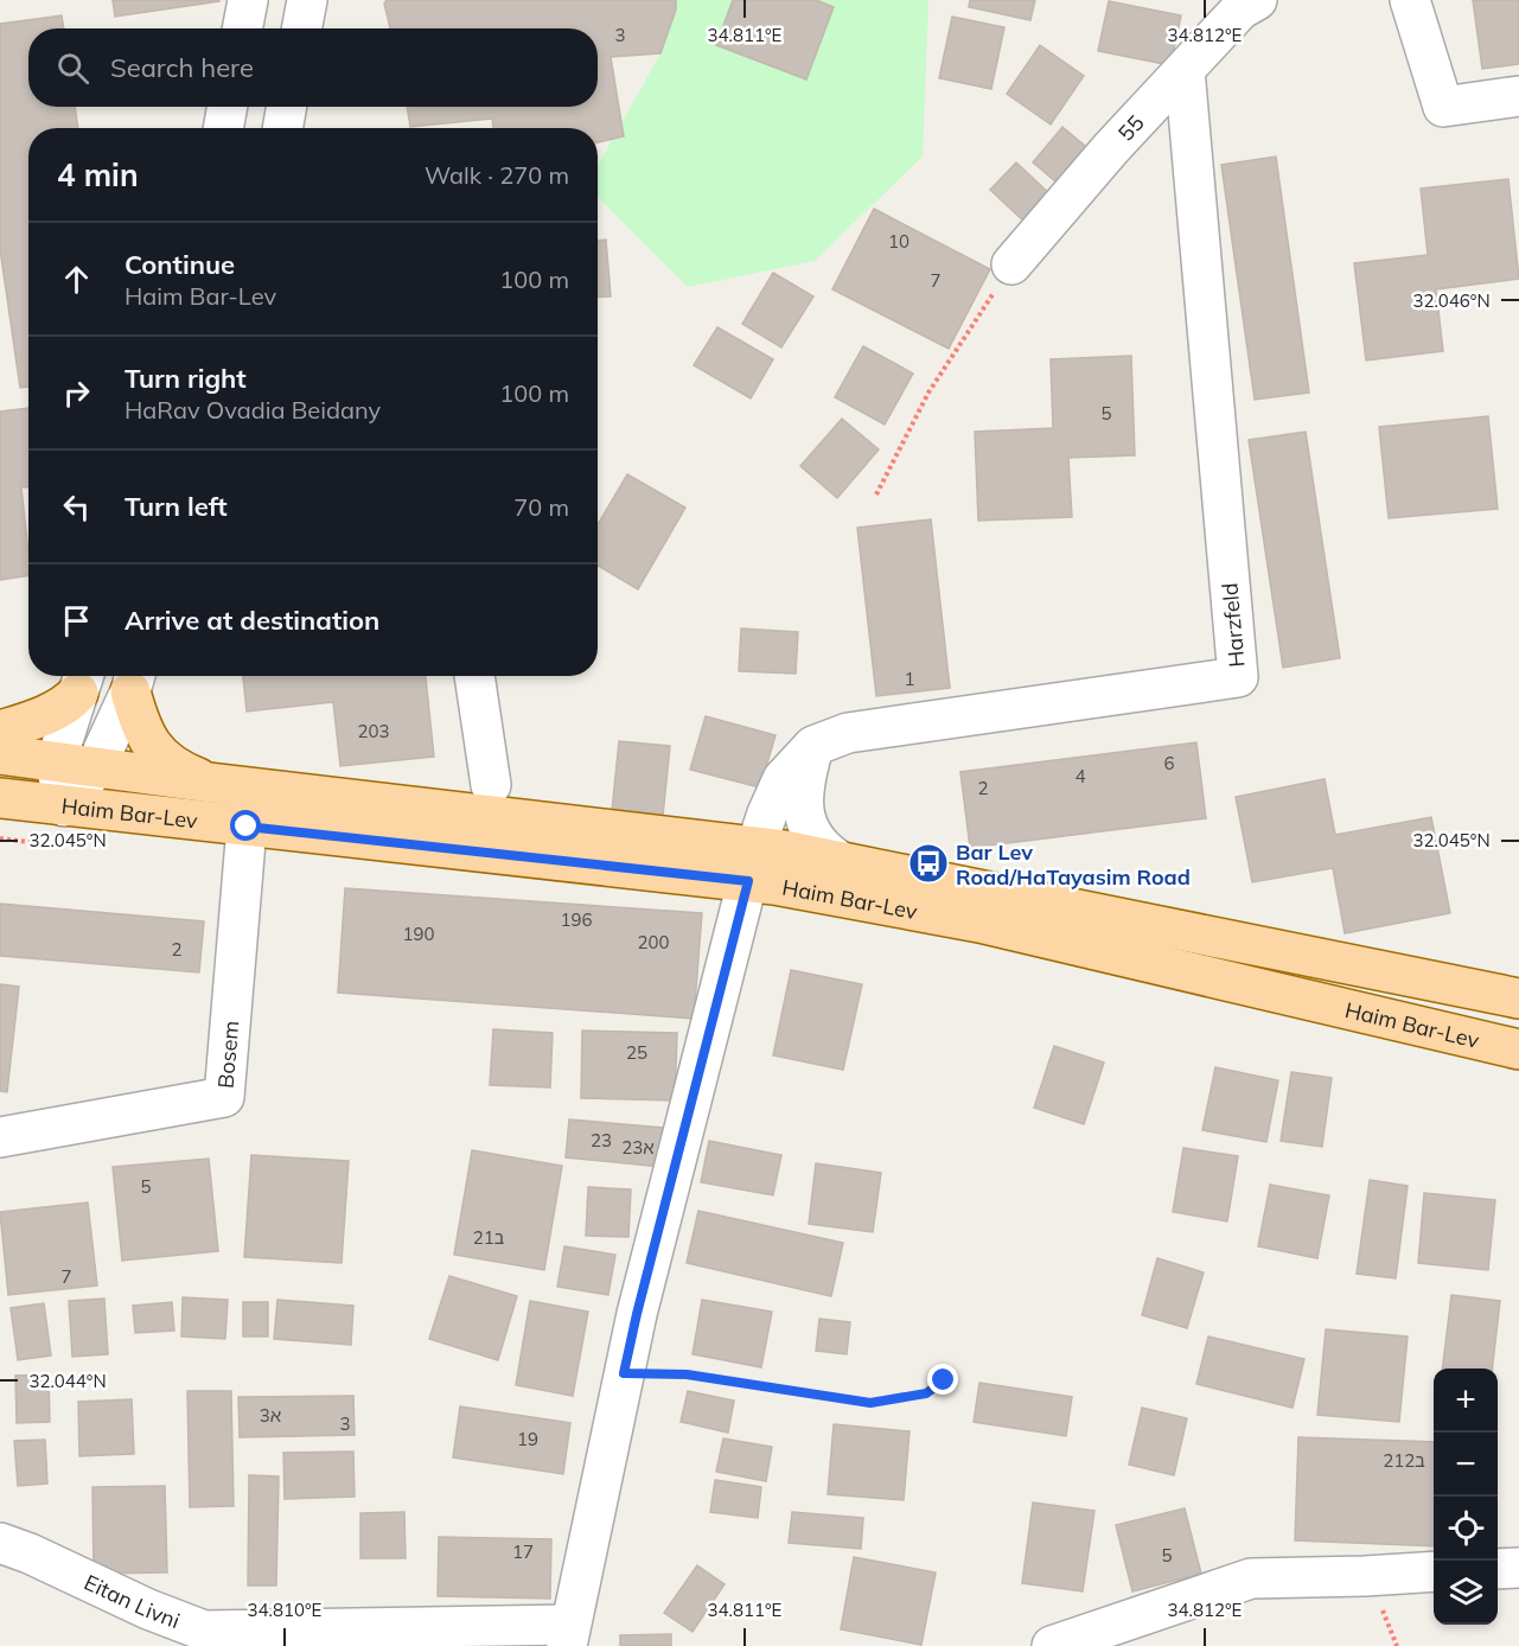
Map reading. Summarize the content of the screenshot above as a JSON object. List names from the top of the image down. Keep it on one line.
{"streets":{"main road":["Haim Bar-Lev"],"street":["55","Harzfeld","Bosem","Eitan Livni"]},"crossings":[["55","Harzfeld"],["Harzfeld","Haim Bar-Lev"],["Harzfeld","Eitan Livni"],["Haim Bar-Lev","Bosem"]],"places":{"bus stop":["Bar Lev Road/HaTayasim Road"]},"house_numbers":["3","10","7","5","1","203","6","4","2","196","190","200","2","25","23","23א","5","21ב","7","3א","3","19","212ב","17","5"],"page":{"search":"Search here","heading":["4 min","Walk · 270 m"],"list":[["Continue","Haim Bar-Lev","100 m"],["Turn right","HaRav Ovadia Beidany","100 m"],["Turn left","70 m"],"Arrive at destination"],"map_buttons":["+","−"]},"coordinates":["34.811°E","34.812°E","32.046°N","32.045°N","32.044°N","34.810°E"]}
